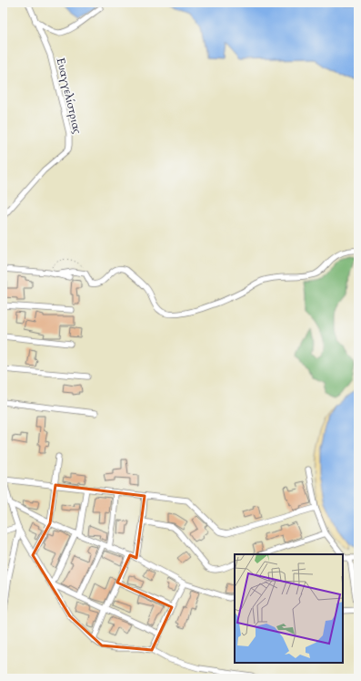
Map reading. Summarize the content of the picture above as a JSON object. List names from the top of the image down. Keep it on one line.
{"streets":{"street":["Ευαγγελίστριας"]}}
